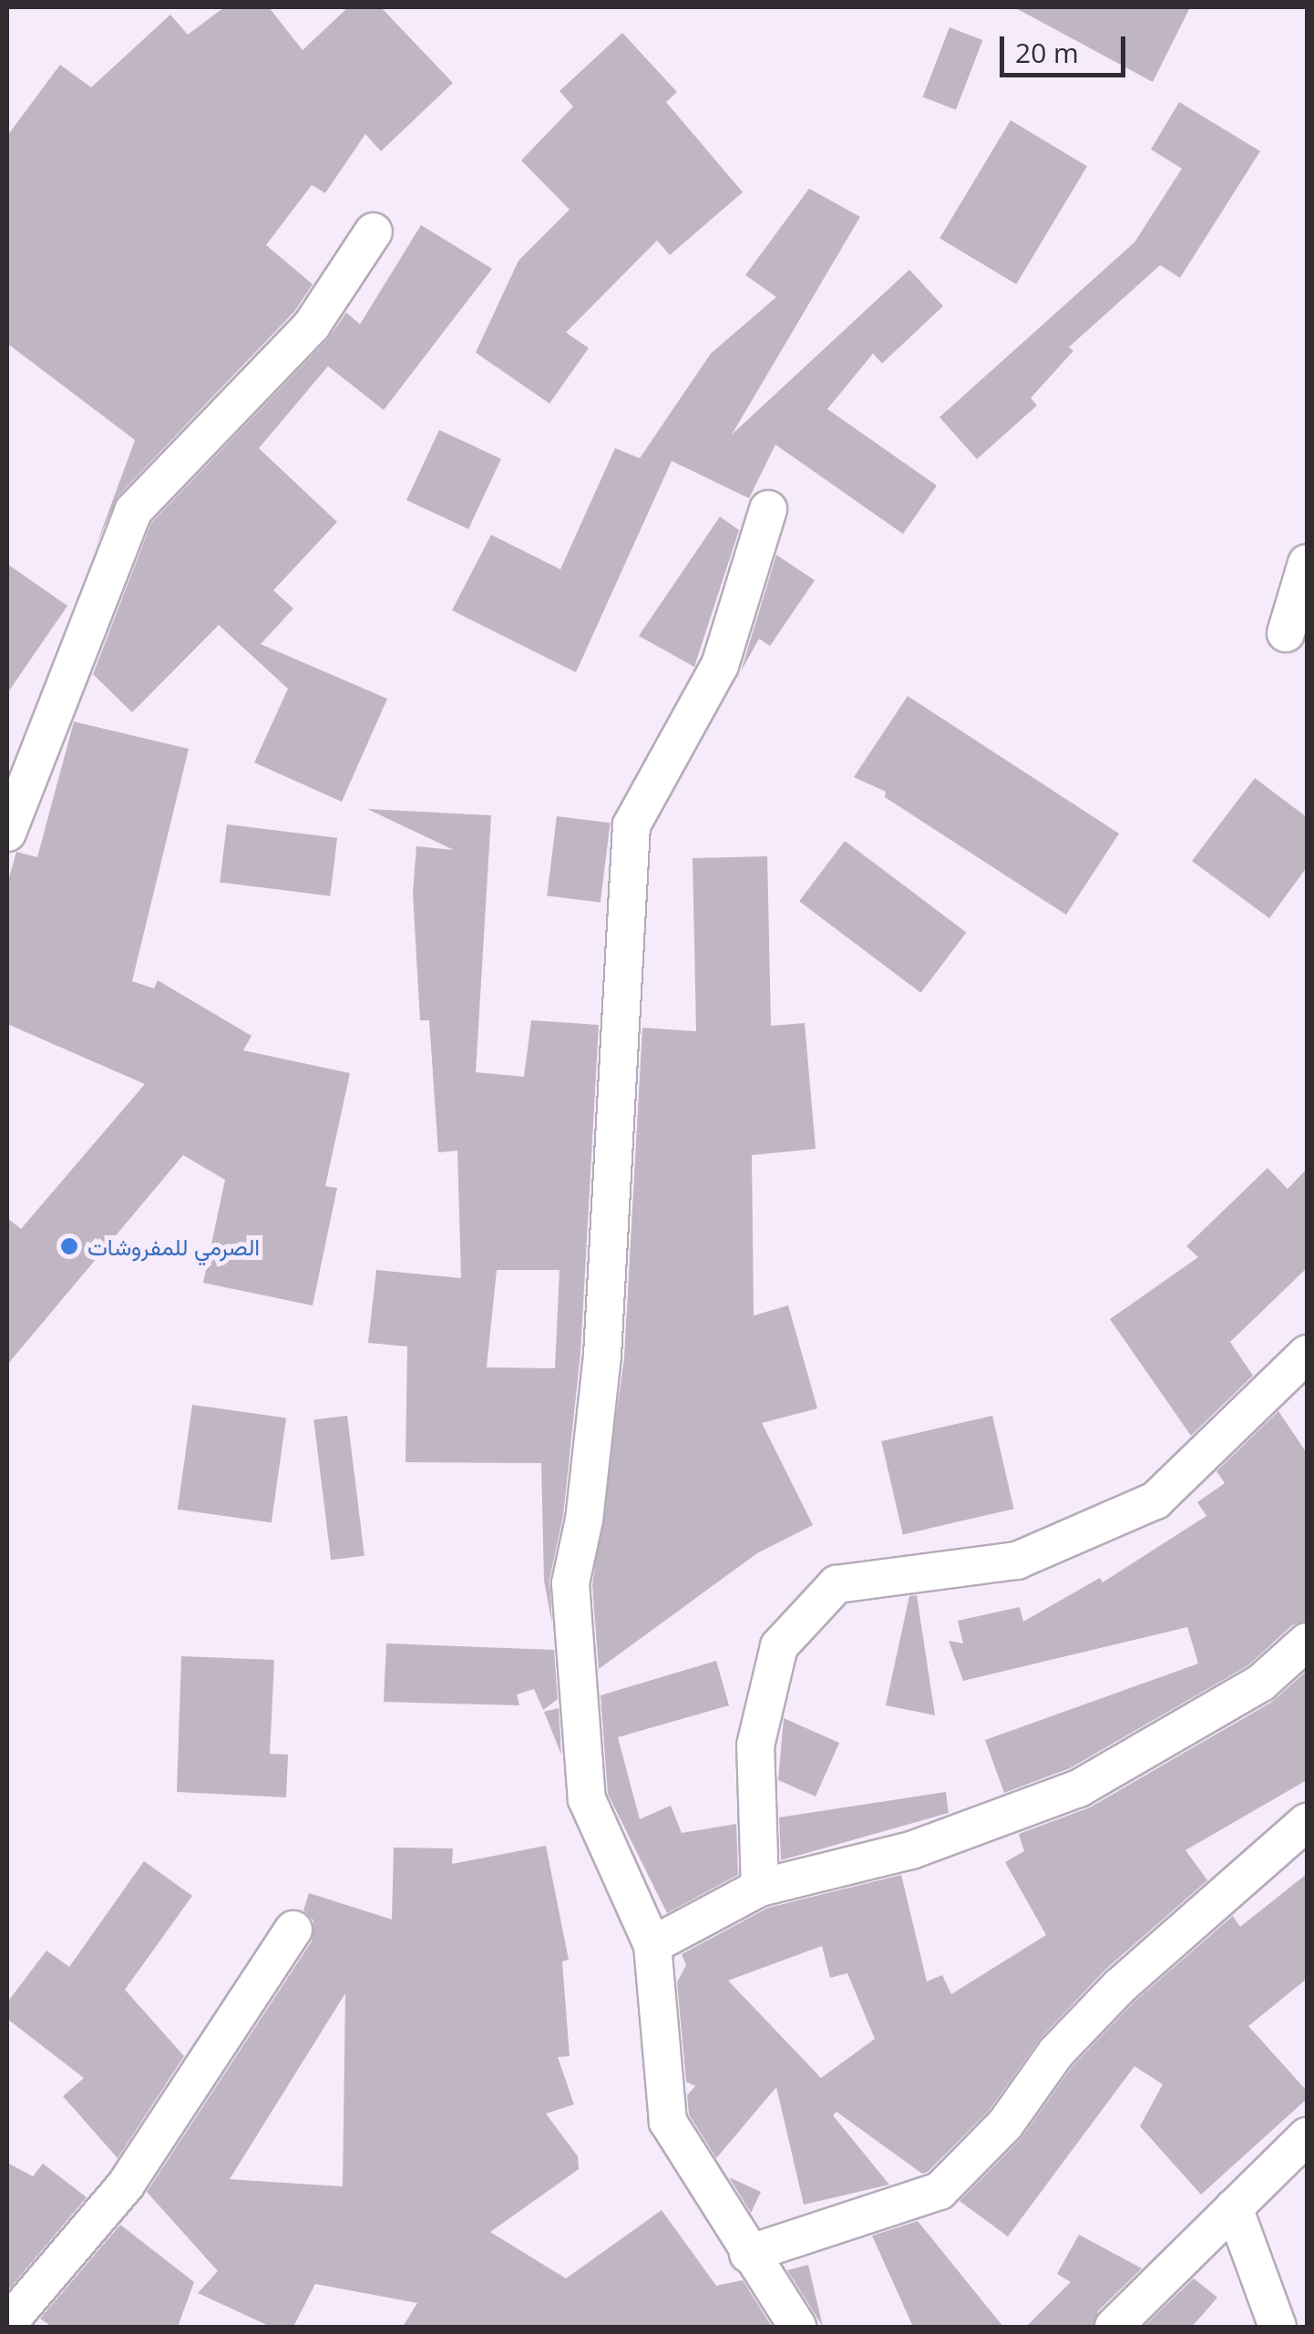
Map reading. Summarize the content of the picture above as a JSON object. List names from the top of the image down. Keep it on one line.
{"places":["الصرمي للمفروشات"],"scale_bar":"20 m"}
